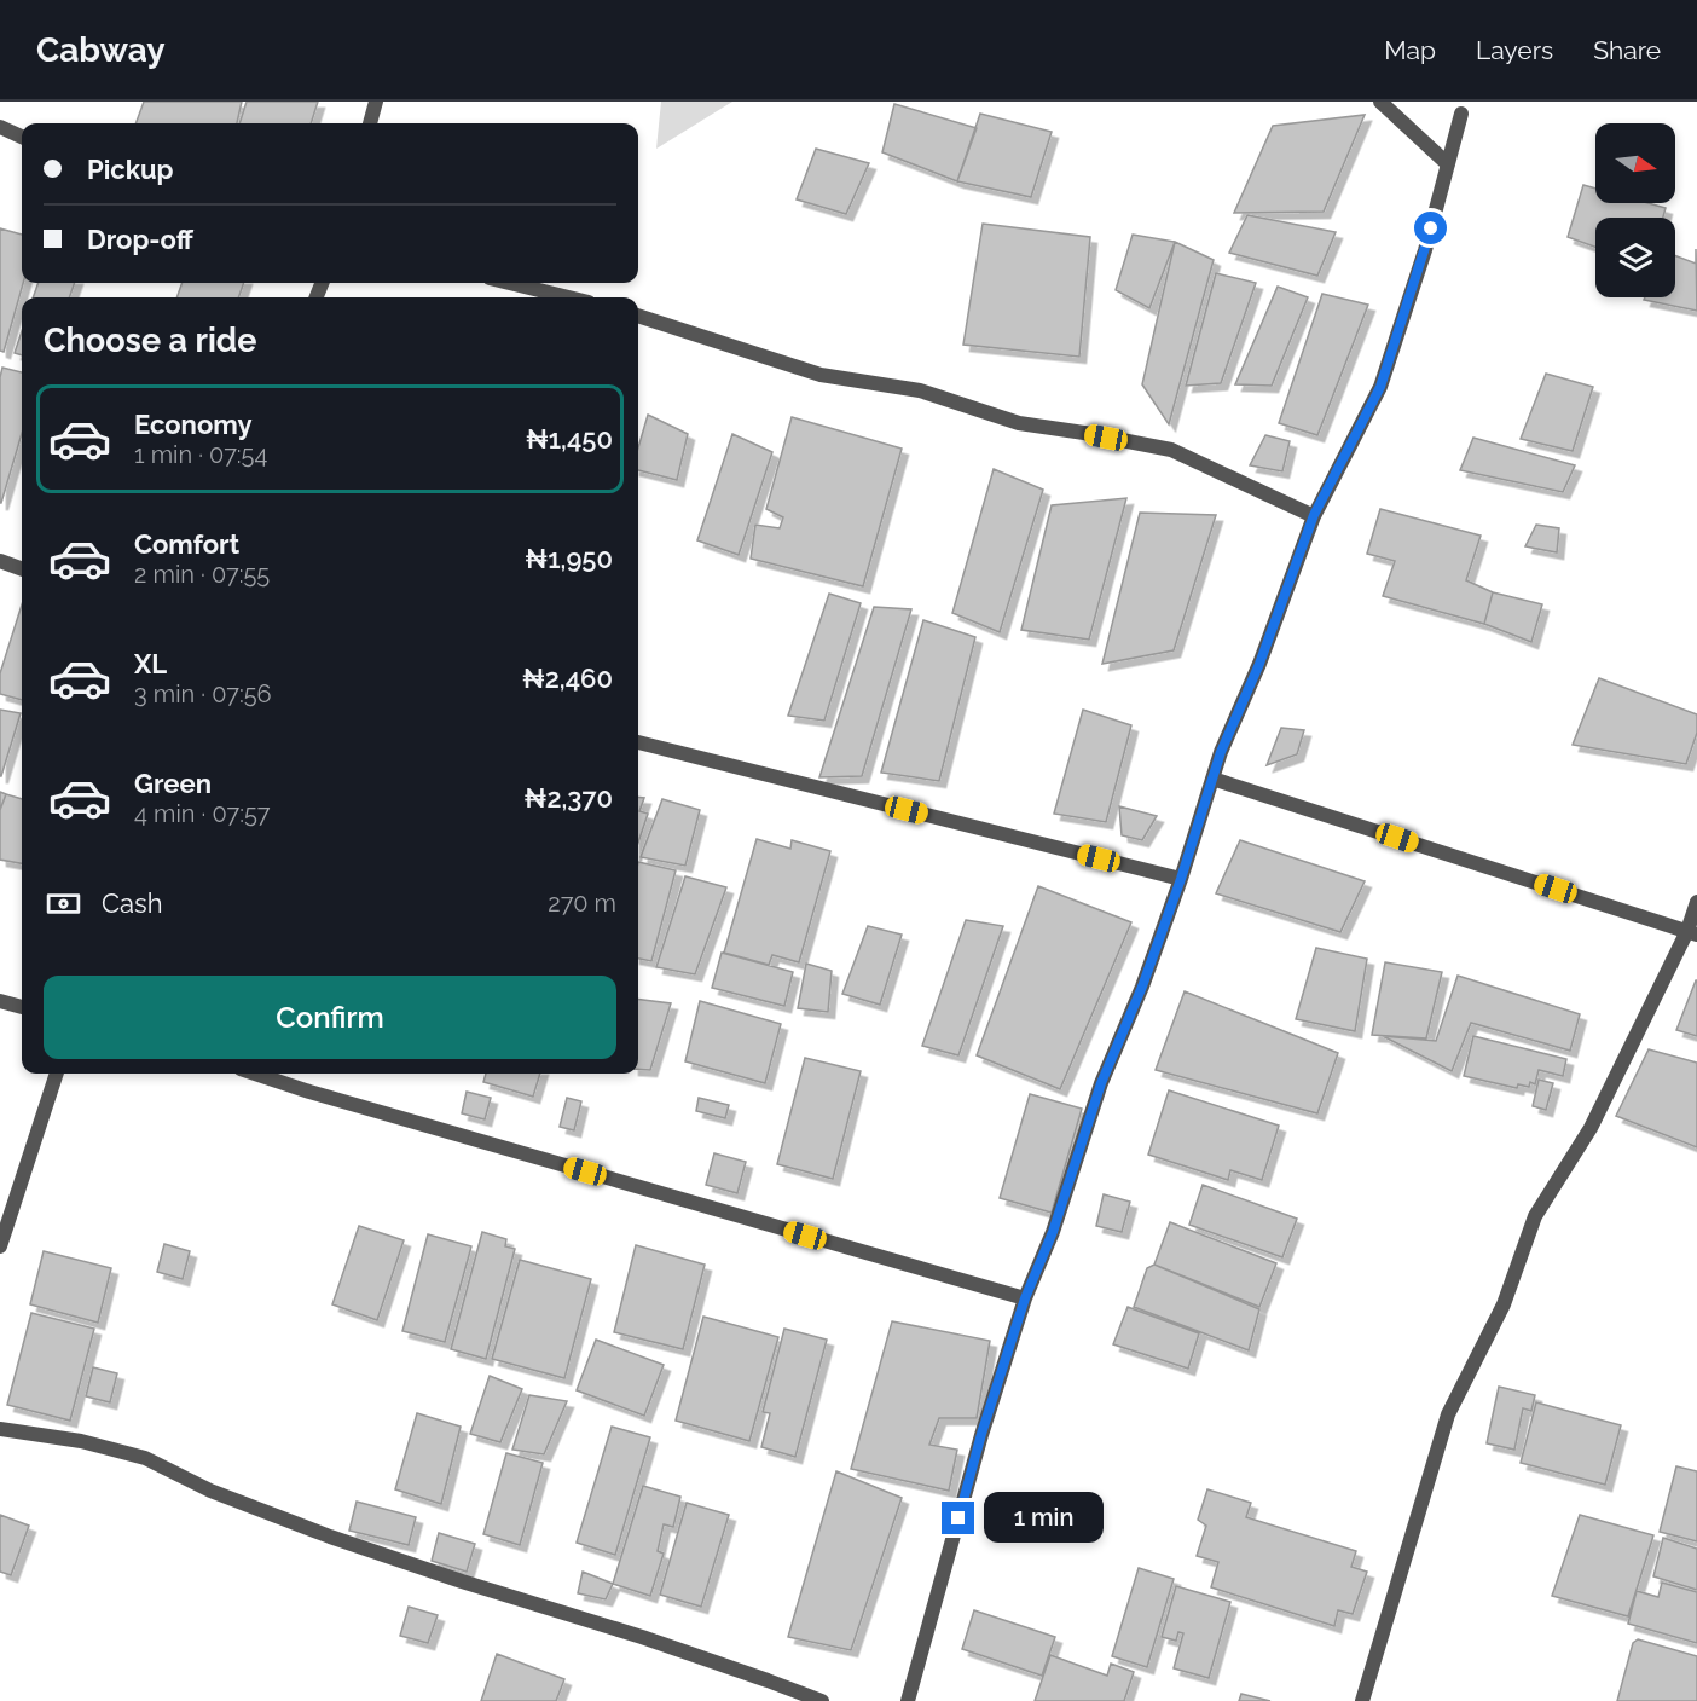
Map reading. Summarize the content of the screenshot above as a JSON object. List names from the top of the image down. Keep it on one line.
{"north":"right","page":{"header":"Cabway","nav":["Map","Layers","Share"],"banner":["Pickup","Drop-off"],"heading":"Choose a ride","list":[{"name":"Economy","note":"1 min · 07:54","value":"₦1,450"},{"name":"Comfort","note":"2 min · 07:55","value":"₦1,950"},{"name":"XL","note":"3 min · 07:56","value":"₦2,460"},{"name":"Green","note":"4 min · 07:57","value":"₦2,370"}],"pay":["Cash","270 m"],"buttons":"Confirm","bubble":"1 min"}}
